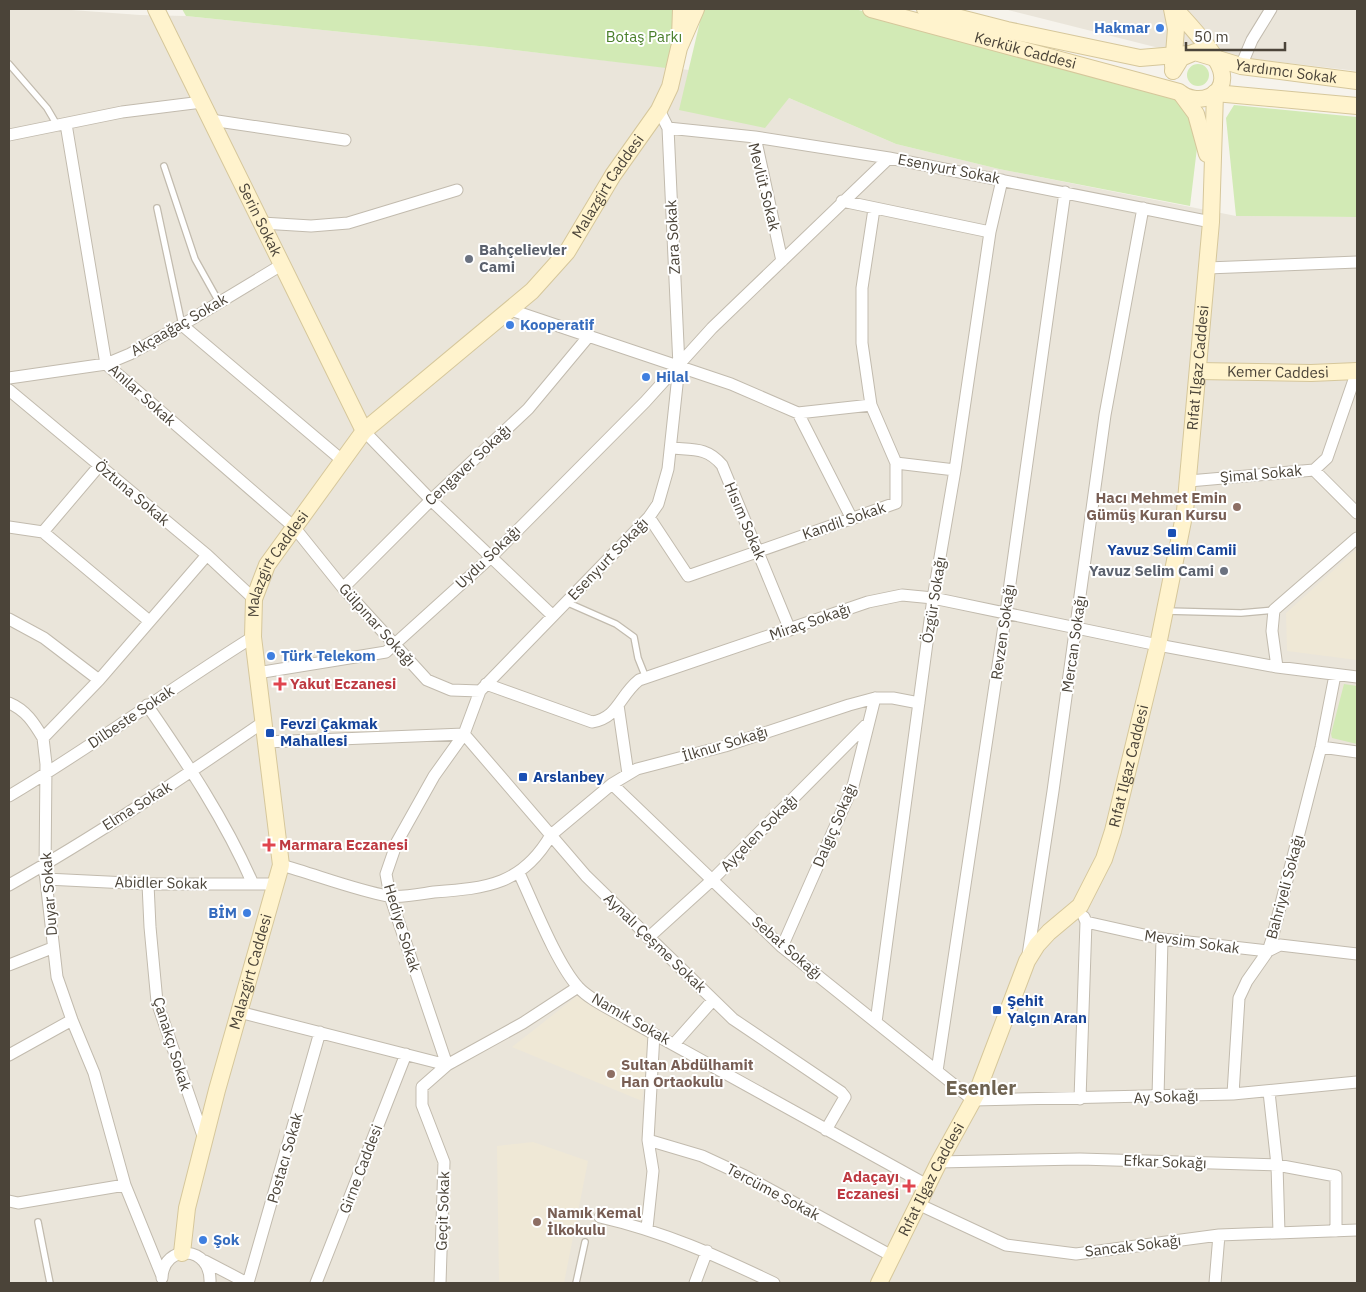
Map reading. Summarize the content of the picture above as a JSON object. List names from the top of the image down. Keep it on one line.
{"streets":{"street":["Kerkük Caddesi","Yardımcı Sokak","Esenyurt Sokak","Malazgirt Caddesi","Mevlüt Sokak","Serin Sokak","Zara Sokak","Akçaağaç Sokak","Rıfat Ilgaz Caddesi","Kemer Caddesi","Anılar Sokak","Cengaver Sokağı","Şimal Sokak","Öztuna Sokak","Hısım Sokak","Kandil Sokak","Uydu Sokağı","Esenyurt Sokağı","Özgür Sokağı","Miraç Sokağı","Gülpınar Sokağı","Revzen Sokağı","Mercan Sokağı","Dilbeste Sokak","İlknur Sokağı","Elma Sokak","Dalgıç Sokağı","Ayçelen Sokağı","Abidler Sokak","Bahriyeli Sokağı","Duyar Sokak","Hediye Sokak","Mevsim Sokak","Aynalı Çeşme Sokak","Sebat Sokağı","Namık Sokak","Çanakçı Sokak","Ay Sokağı","Postacı Sokak","Efkar Sokağı","Girne Caddesi","Tercüme Sokak","Geçit Sokak","Sancak Sokağı"]},"crossings":[["Kerkük Caddesi","Yardımcı Sokak"],["Kerkük Caddesi","Rıfat Ilgaz Caddesi"],["Yardımcı Sokak","Rıfat Ilgaz Caddesi"],["Esenyurt Sokak","Mevlüt Sokak"],["Esenyurt Sokak","Zara Sokak"],["Esenyurt Sokak","Rıfat Ilgaz Caddesi"],["Esenyurt Sokak","Uydu Sokağı"],["Esenyurt Sokak","Esenyurt Sokağı"],["Esenyurt Sokak","Özgür Sokağı"],["Esenyurt Sokak","Revzen Sokağı"],["Esenyurt Sokak","Mercan Sokağı"],["Malazgirt Caddesi","Serin Sokak"],["Malazgirt Caddesi","Zara Sokak"],["Malazgirt Caddesi","Anılar Sokak"],["Malazgirt Caddesi","Öztuna Sokak"],["Malazgirt Caddesi","Uydu Sokağı"],["Malazgirt Caddesi","Gülpınar Sokağı"],["Malazgirt Caddesi","Dilbeste Sokak"],["Malazgirt Caddesi","Elma Sokak"],["Malazgirt Caddesi","Abidler Sokak"],["Malazgirt Caddesi","Çanakçı Sokak"],["Mevlüt Sokak","Zara Sokak"],["Serin Sokak","Akçaağaç Sokak"],["Zara Sokak","Uydu Sokağı"],["Zara Sokak","Esenyurt Sokağı"],["Akçaağaç Sokak","Anılar Sokak"],["Rıfat Ilgaz Caddesi","Kemer Caddesi"],["Rıfat Ilgaz Caddesi","Şimal Sokak"],["Rıfat Ilgaz Caddesi","Miraç Sokağı"],["Rıfat Ilgaz Caddesi","Mercan Sokağı"],["Rıfat Ilgaz Caddesi","Sebat Sokağı"],["Rıfat Ilgaz Caddesi","Namık Sokak"],["Rıfat Ilgaz Caddesi","Ay Sokağı"],["Rıfat Ilgaz Caddesi","Efkar Sokağı"],["Rıfat Ilgaz Caddesi","Tercüme Sokak"],["Rıfat Ilgaz Caddesi","Sancak Sokağı"],["Kemer Caddesi","Şimal Sokak"],["Anılar Sokak","Gülpınar Sokağı"],["Cengaver Sokağı","Gülpınar Sokağı"],["Hısım Sokak","Kandil Sokak"],["Hısım Sokak","Esenyurt Sokağı"],["Hısım Sokak","Miraç Sokağı"],["Kandil Sokak","Esenyurt Sokağı"],["Uydu Sokağı","Esenyurt Sokağı"],["Uydu Sokağı","Gülpınar Sokağı"],["Esenyurt Sokağı","Miraç Sokağı"],["Esenyurt Sokağı","Gülpınar Sokağı"],["Esenyurt Sokağı","Hediye Sokak"],["Özgür Sokağı","Miraç Sokağı"],["Özgür Sokağı","İlknur Sokağı"],["Özgür Sokağı","Sebat Sokağı"],["Miraç Sokağı","Gülpınar Sokağı"],["Miraç Sokağı","Revzen Sokağı"],["Miraç Sokağı","Mercan Sokağı"],["Miraç Sokağı","Bahriyeli Sokağı"],["Miraç Sokağı","Hediye Sokak"],["Gülpınar Sokağı","Hediye Sokak"],["Revzen Sokağı","Sebat Sokağı"],["Dilbeste Sokak","Duyar Sokak"],["İlknur Sokağı","Dalgıç Sokağı"],["İlknur Sokağı","Aynalı Çeşme Sokak"],["İlknur Sokağı","Sebat Sokağı"],["İlknur Sokağı","Namık Sokak"],["Elma Sokak","Duyar Sokak"],["Dalgıç Sokağı","Ayçelen Sokağı"],["Dalgıç Sokağı","Sebat Sokağı"],["Ayçelen Sokağı","Aynalı Çeşme Sokak"],["Ayçelen Sokağı","Sebat Sokağı"],["Abidler Sokak","Duyar Sokak"],["Abidler Sokak","Çanakçı Sokak"],["Bahriyeli Sokağı","Mevsim Sokak"],["Bahriyeli Sokağı","Ay Sokağı"],["Hediye Sokak","Aynalı Çeşme Sokak"],["Hediye Sokak","Geçit Sokak"],["Aynalı Çeşme Sokak","Namık Sokak"],["Sebat Sokağı","Ay Sokağı"],["Namık Sokak","Geçit Sokak"],["Efkar Sokağı","Sancak Sokağı"]],"districts":["Esenler"],"parks":["Botaş Parkı"],"places":{"other":["Hakmar","Bahçelievler Cami","Kooperatif","Hilal","Hacı Mehmet Emin Gümüş Kuran Kursu","Yavuz Selim Cami","Türk Telekom","BİM","Sultan Abdülhamit Han Ortaokulu","Namık Kemal İlkokulu","Şok"],"transit":["Yavuz Selim Camii","Fevzi Çakmak Mahallesi","Arslanbey","Şehit Yalçın Aran"],"health":["Yakut Eczanesi","Marmara Eczanesi","Adaçayı Eczanesi"]},"scale_bar":"50 m"}
